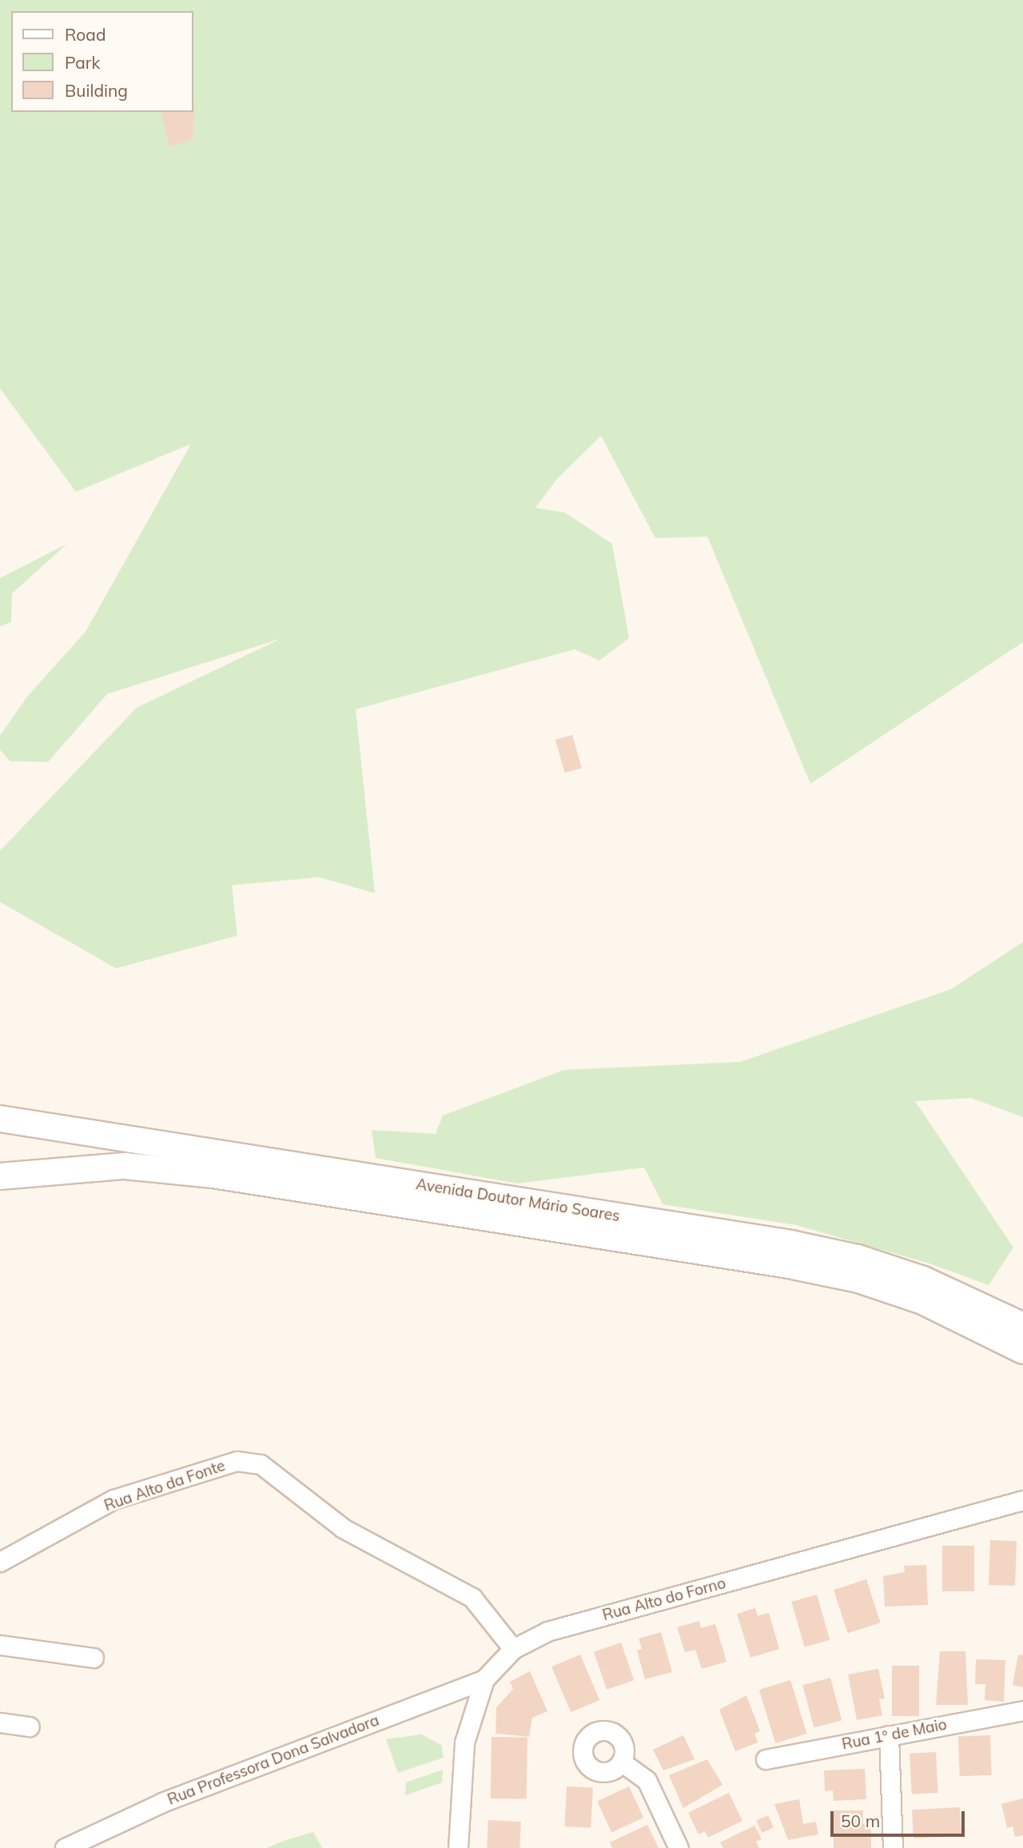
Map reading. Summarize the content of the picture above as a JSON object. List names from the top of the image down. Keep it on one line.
{"streets":{"main road":["Avenida Doutor Mário Soares"],"street":["Rua Alto da Fonte","Rua Alto do Forno","Rua 1º de Maio","Rua Professora Dona Salvadora"]},"crossings":[["Rua Alto da Fonte","Rua Alto do Forno"],["Rua Alto do Forno","Rua Professora Dona Salvadora"]],"legend":["Road","Park","Building"],"scale_bar":"50 m"}
